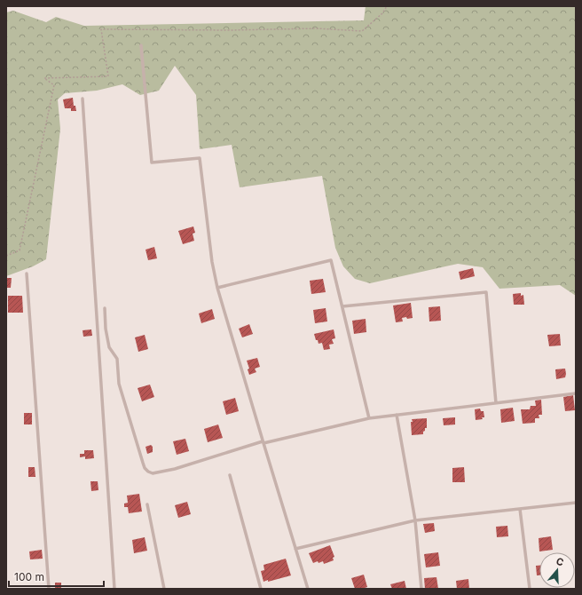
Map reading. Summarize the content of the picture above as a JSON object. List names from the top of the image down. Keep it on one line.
{"scale_bar":"100 m","north":"top"}
